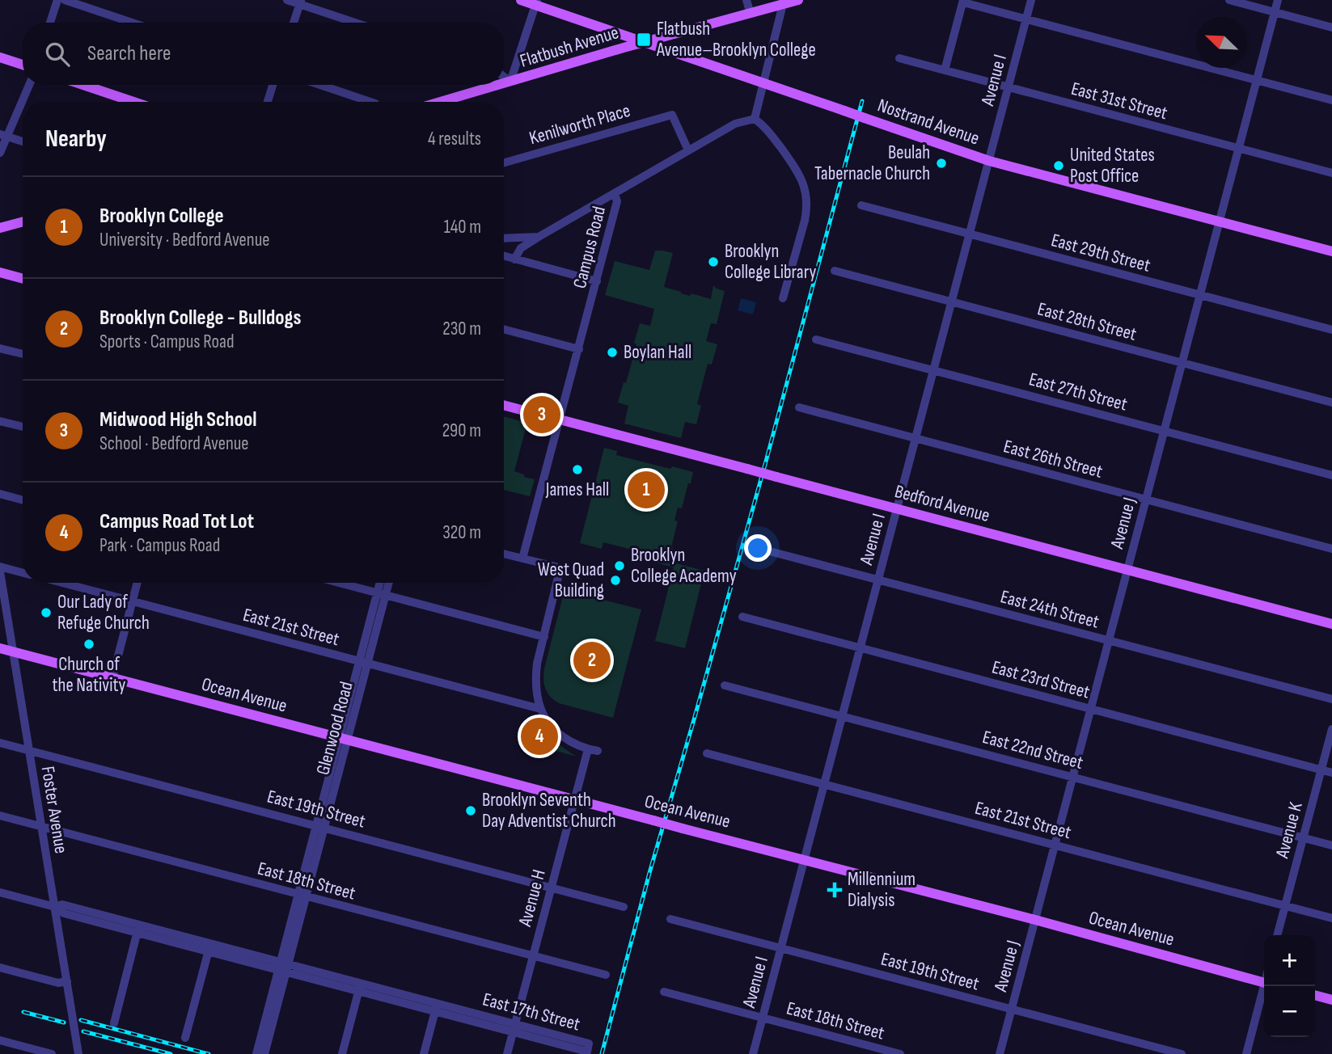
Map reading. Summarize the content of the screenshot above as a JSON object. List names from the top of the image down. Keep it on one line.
{"streets":{"main road":["Flatbush Avenue","Nostrand Avenue","Bedford Avenue","Ocean Avenue"],"street":["Avenue I","East 31st Street","Kenilworth Place","Campus Road","East 29th Street","East 28th Street","East 27th Street","East 26th Street","Avenue J","East 24th Street","East 21st Street","East 23rd Street","Glenwood Road","East 22nd Street","East 19th Street","Foster Avenue","Avenue K","East 18th Street","Avenue H","East 17th Street"]},"crossings":[["Flatbush Avenue","Nostrand Avenue"],["Avenue I","East 31st Street"],["Avenue I","Nostrand Avenue"],["Avenue I","East 29th Street"],["Avenue I","East 28th Street"],["Avenue I","East 27th Street"],["Avenue I","East 26th Street"],["Avenue I","Bedford Avenue"],["Avenue I","East 24th Street"],["Avenue I","East 21st Street"],["Avenue I","East 23rd Street"],["Avenue I","Ocean Avenue"],["Avenue I","East 22nd Street"],["Avenue I","East 19th Street"],["Avenue I","East 18th Street"],["East 31st Street","Avenue J"],["Nostrand Avenue","Avenue J"],["Kenilworth Place","Campus Road"],["Campus Road","Bedford Avenue"],["East 29th Street","Avenue J"],["East 28th Street","Avenue J"],["East 27th Street","Avenue J"],["East 26th Street","Avenue J"],["Bedford Avenue","Avenue J"],["Avenue J","East 24th Street"],["Avenue J","East 21st Street"],["Avenue J","East 23rd Street"],["Avenue J","Ocean Avenue"],["Avenue J","East 22nd Street"],["Avenue J","East 19th Street"],["East 21st Street","Glenwood Road"],["East 21st Street","Avenue K"],["East 23rd Street","Avenue K"],["Ocean Avenue","Glenwood Road"],["Ocean Avenue","Foster Avenue"],["Ocean Avenue","Avenue H"],["Glenwood Road","East 19th Street"],["Glenwood Road","East 18th Street"],["Glenwood Road","East 17th Street"],["East 22nd Street","Avenue K"],["East 19th Street","Foster Avenue"],["East 19th Street","Avenue H"],["Foster Avenue","East 18th Street"],["Foster Avenue","East 17th Street"],["East 18th Street","Avenue H"],["Avenue H","East 17th Street"]],"places":{"transit":["Flatbush Avenue–Brooklyn College"],"other":["Beulah Tabernacle Church","United States Post Office","Brooklyn College Library","Boylan Hall","James Hall","Brooklyn College Academy","West Quad Building","Our Lady of Refuge Church","Church of the Nativity","Brooklyn Seventh Day Adventist Church"],"health":["Millennium Dialysis"]},"north":"top left","page":{"search":"Search here","heading":["Nearby","4 results"],"list":[{"mark":"1","name":"Brooklyn College","note":"University · Bedford Avenue","value":"140 m"},{"mark":"2","name":"Brooklyn College - Bulldogs","note":"Sports · Campus Road","value":"230 m"},{"mark":"3","name":"Midwood High School","note":"School · Bedford Avenue","value":"290 m"},{"mark":"4","name":"Campus Road Tot Lot","note":"Park · Campus Road","value":"320 m"}],"pins":["3","1","2","4"],"map_buttons":["+","−"]}}
